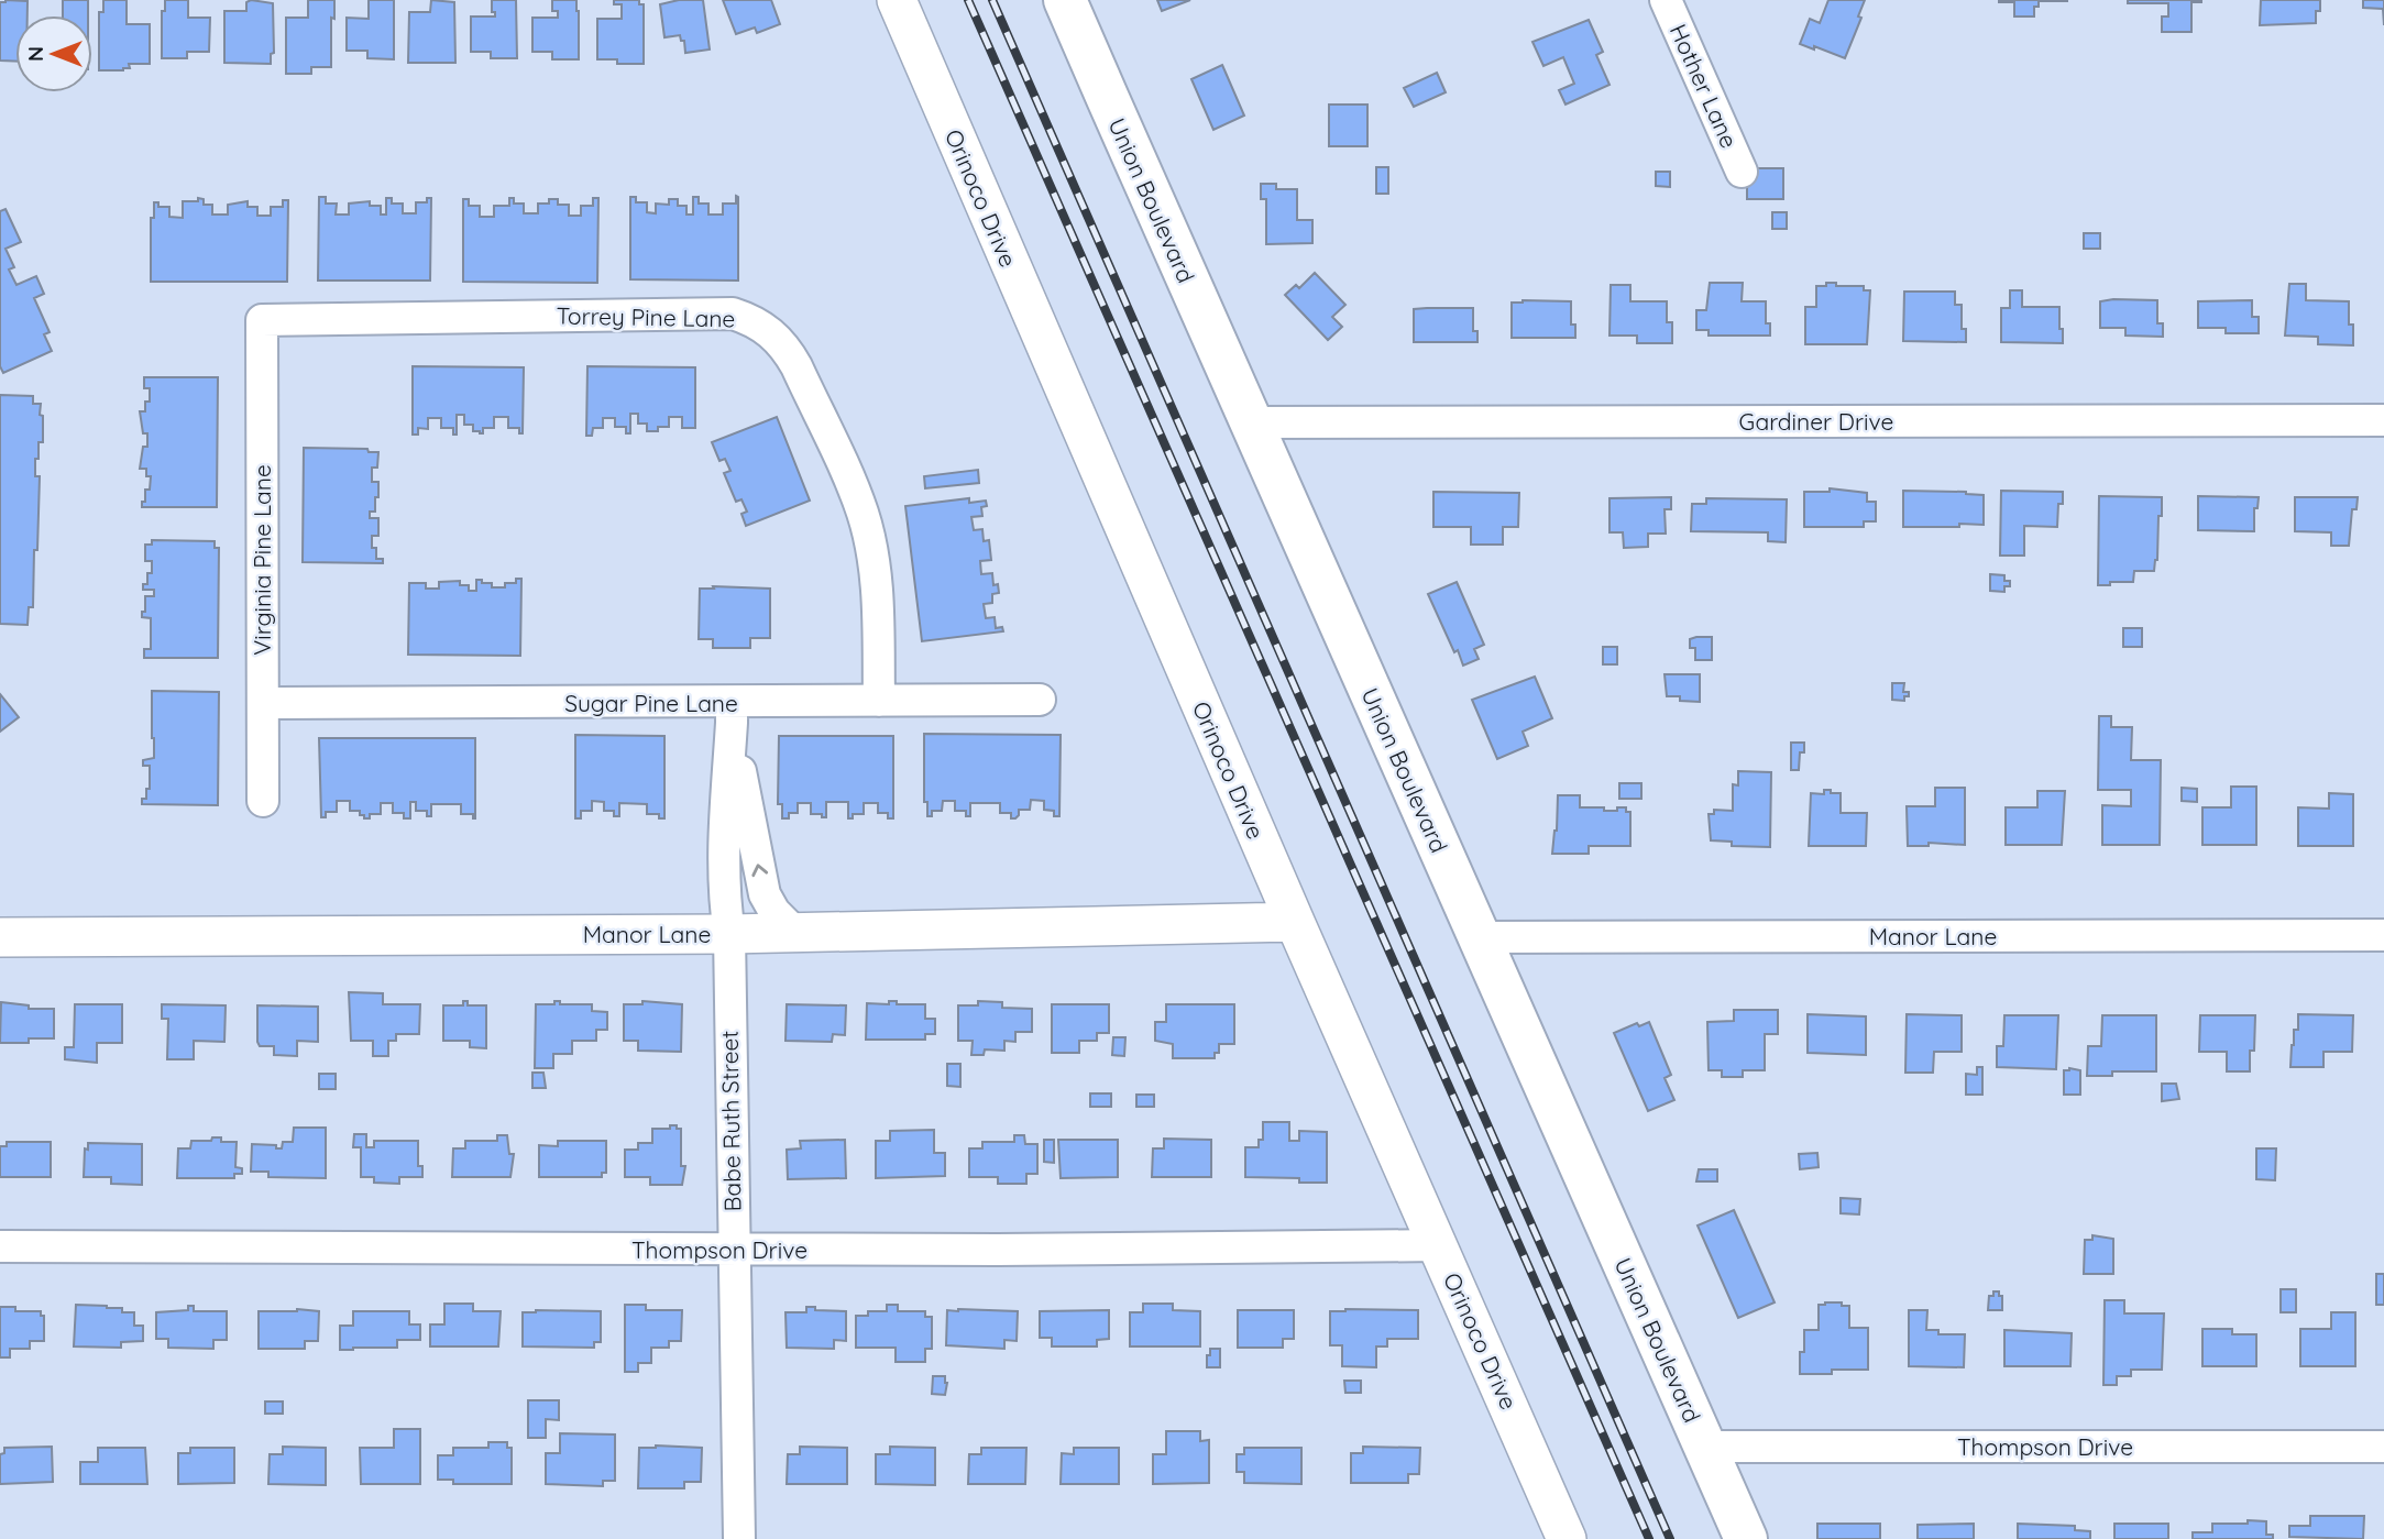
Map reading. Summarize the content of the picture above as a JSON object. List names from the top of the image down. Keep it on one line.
{"streets":{"main road":["Union Boulevard"],"street":["Hother Lane","Orinoco Drive","Torrey Pine Lane","Gardiner Drive","Virginia Pine Lane","Sugar Pine Lane","Manor Lane","Babe Ruth Street","Thompson Drive"]},"crossings":[["Orinoco Drive","Manor Lane"],["Orinoco Drive","Thompson Drive"],["Union Boulevard","Gardiner Drive"],["Union Boulevard","Manor Lane"],["Union Boulevard","Thompson Drive"],["Torrey Pine Lane","Virginia Pine Lane"],["Torrey Pine Lane","Sugar Pine Lane"],["Virginia Pine Lane","Sugar Pine Lane"],["Sugar Pine Lane","Babe Ruth Street"],["Manor Lane","Babe Ruth Street"],["Babe Ruth Street","Thompson Drive"]],"north":"left"}
